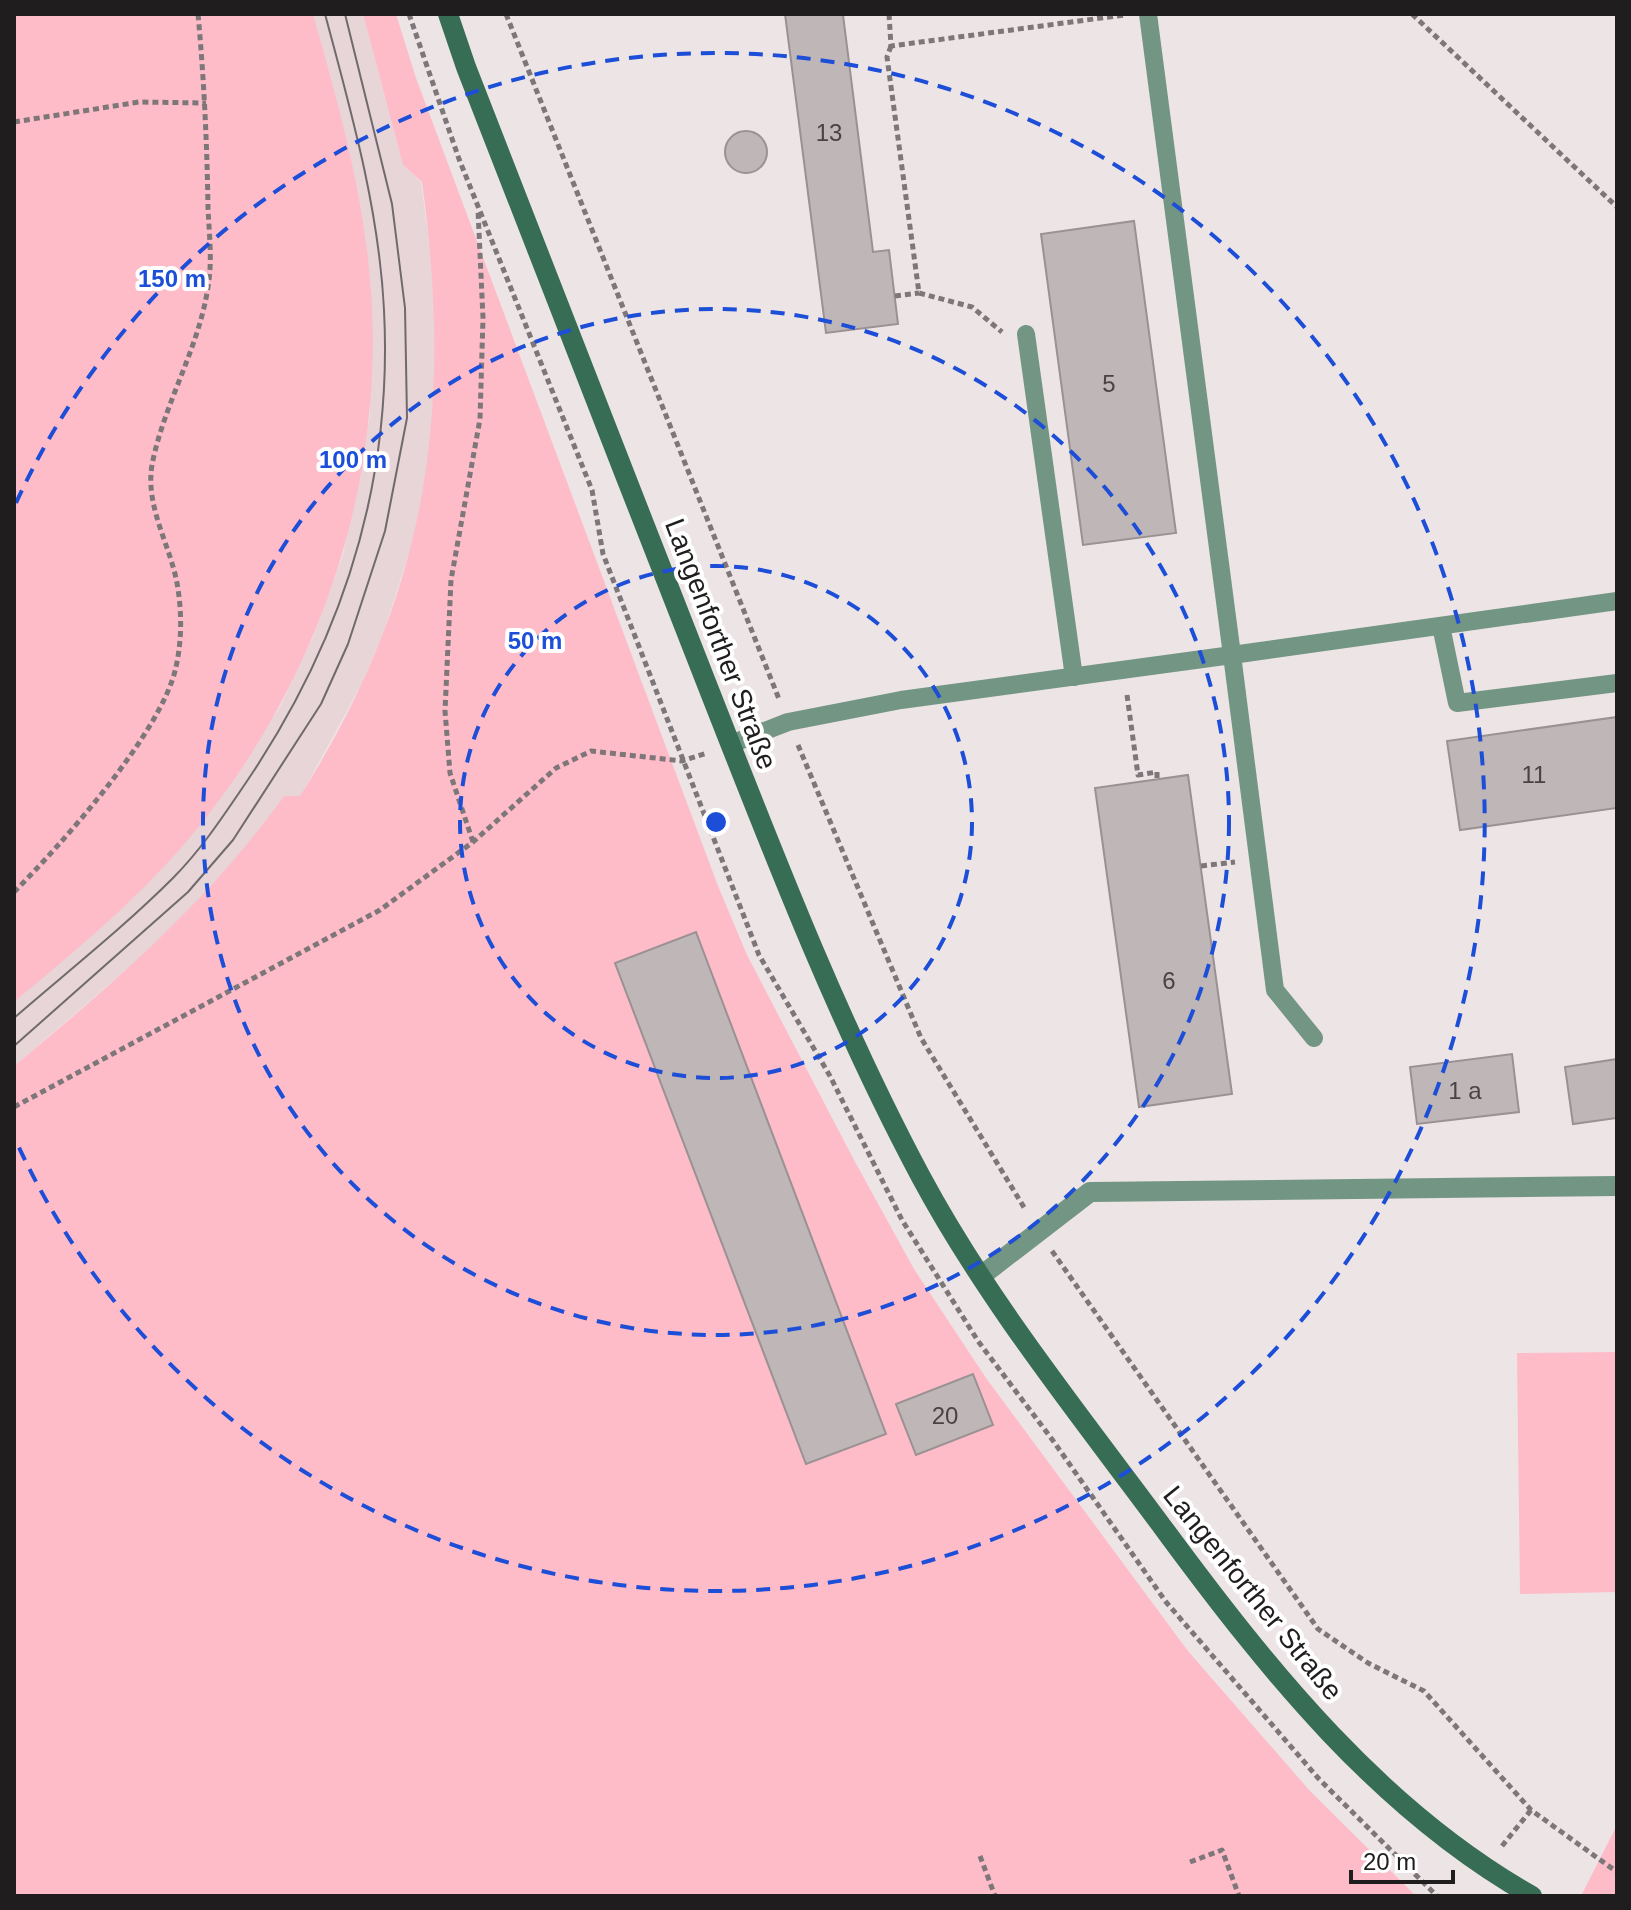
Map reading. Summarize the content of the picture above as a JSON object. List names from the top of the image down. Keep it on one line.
{"streets":{"main road":["Langenforther Straße"]},"house_numbers":["13","5","11","6","1 a","20"],"scale_bar":"20 m","rings":["150 m","100 m","50 m"]}
